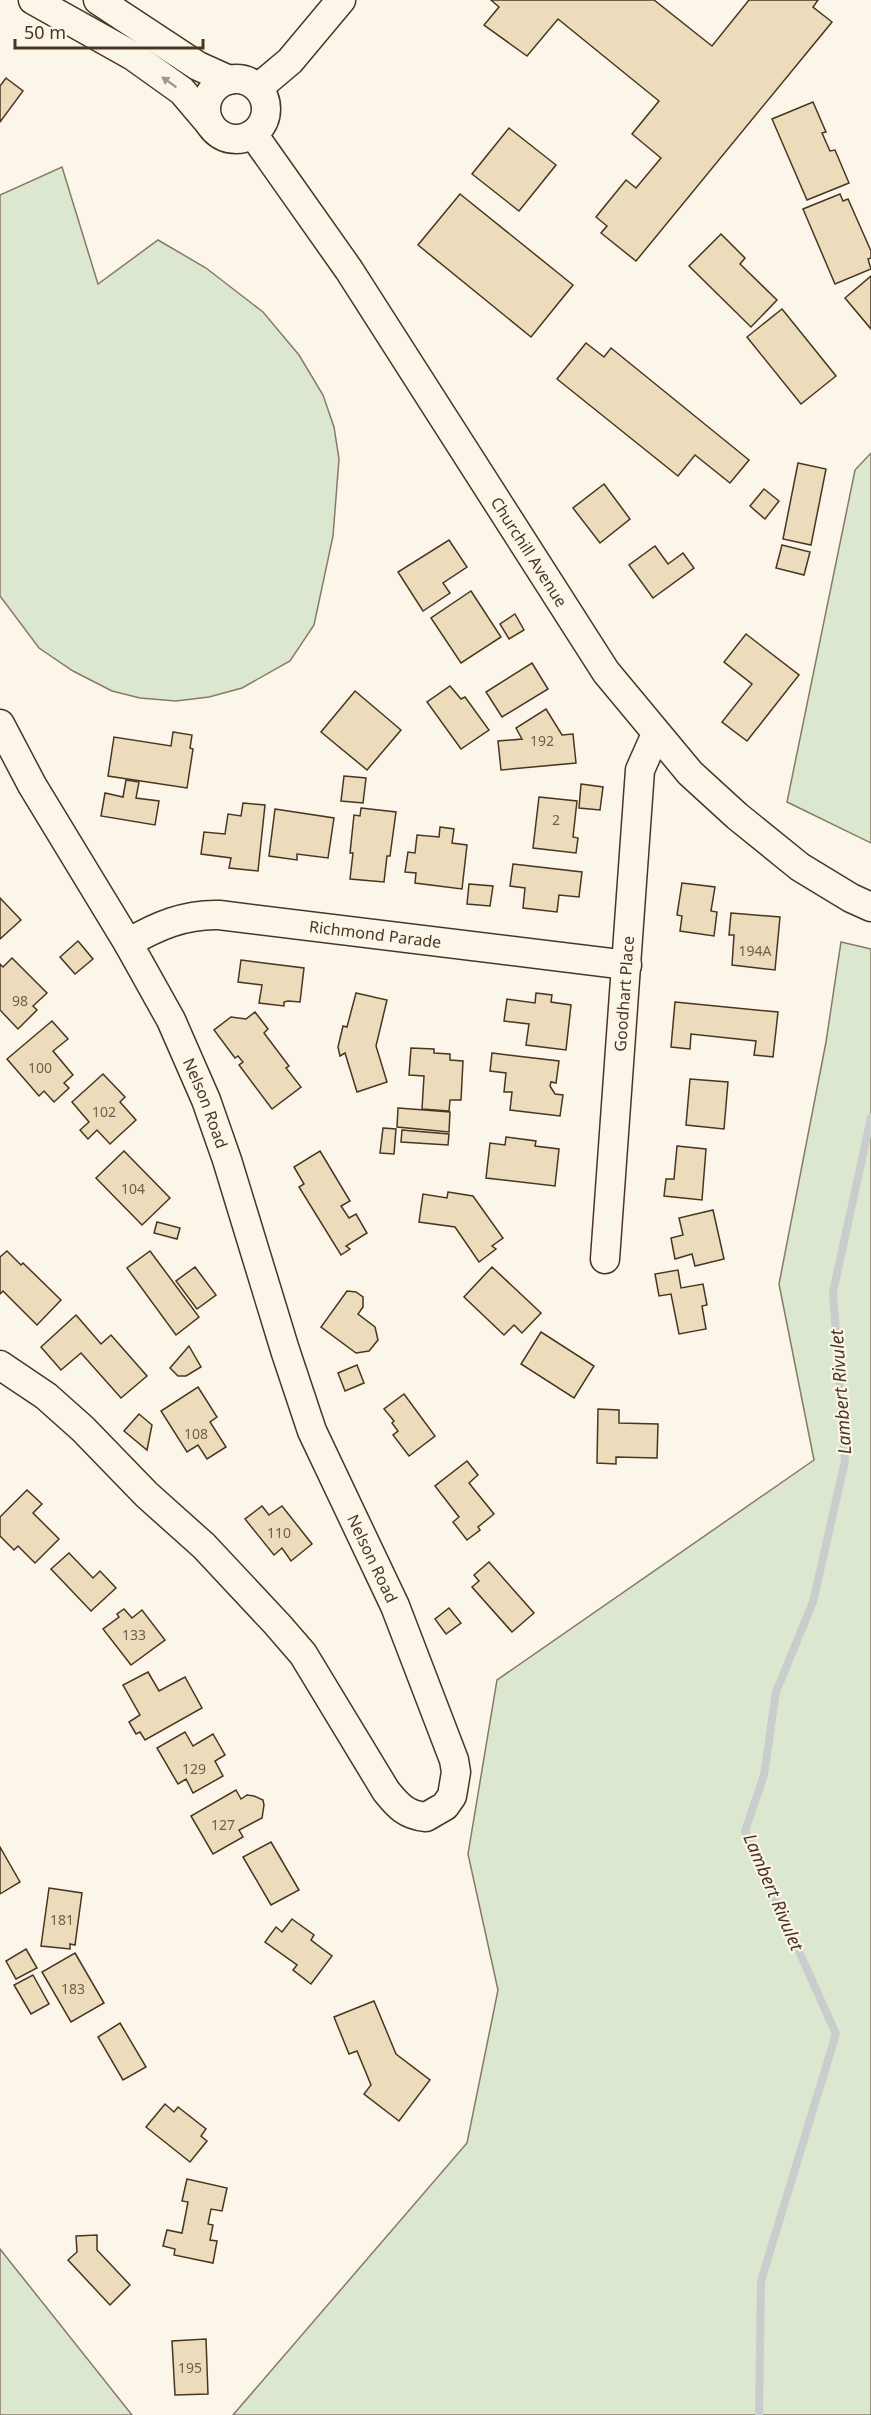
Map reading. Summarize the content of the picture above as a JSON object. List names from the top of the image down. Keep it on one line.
{"streets":{"street":["Churchill Avenue","Richmond Parade","Goodhart Place","Nelson Road"]},"crossings":[["Churchill Avenue","Goodhart Place"],["Richmond Parade","Goodhart Place"],["Richmond Parade","Nelson Road"]],"water":["Lambert Rivulet"],"house_numbers":["192","2","194A","98","100","102","104","108","110","133","129","127","181","183","195"],"scale_bar":"50 m"}
